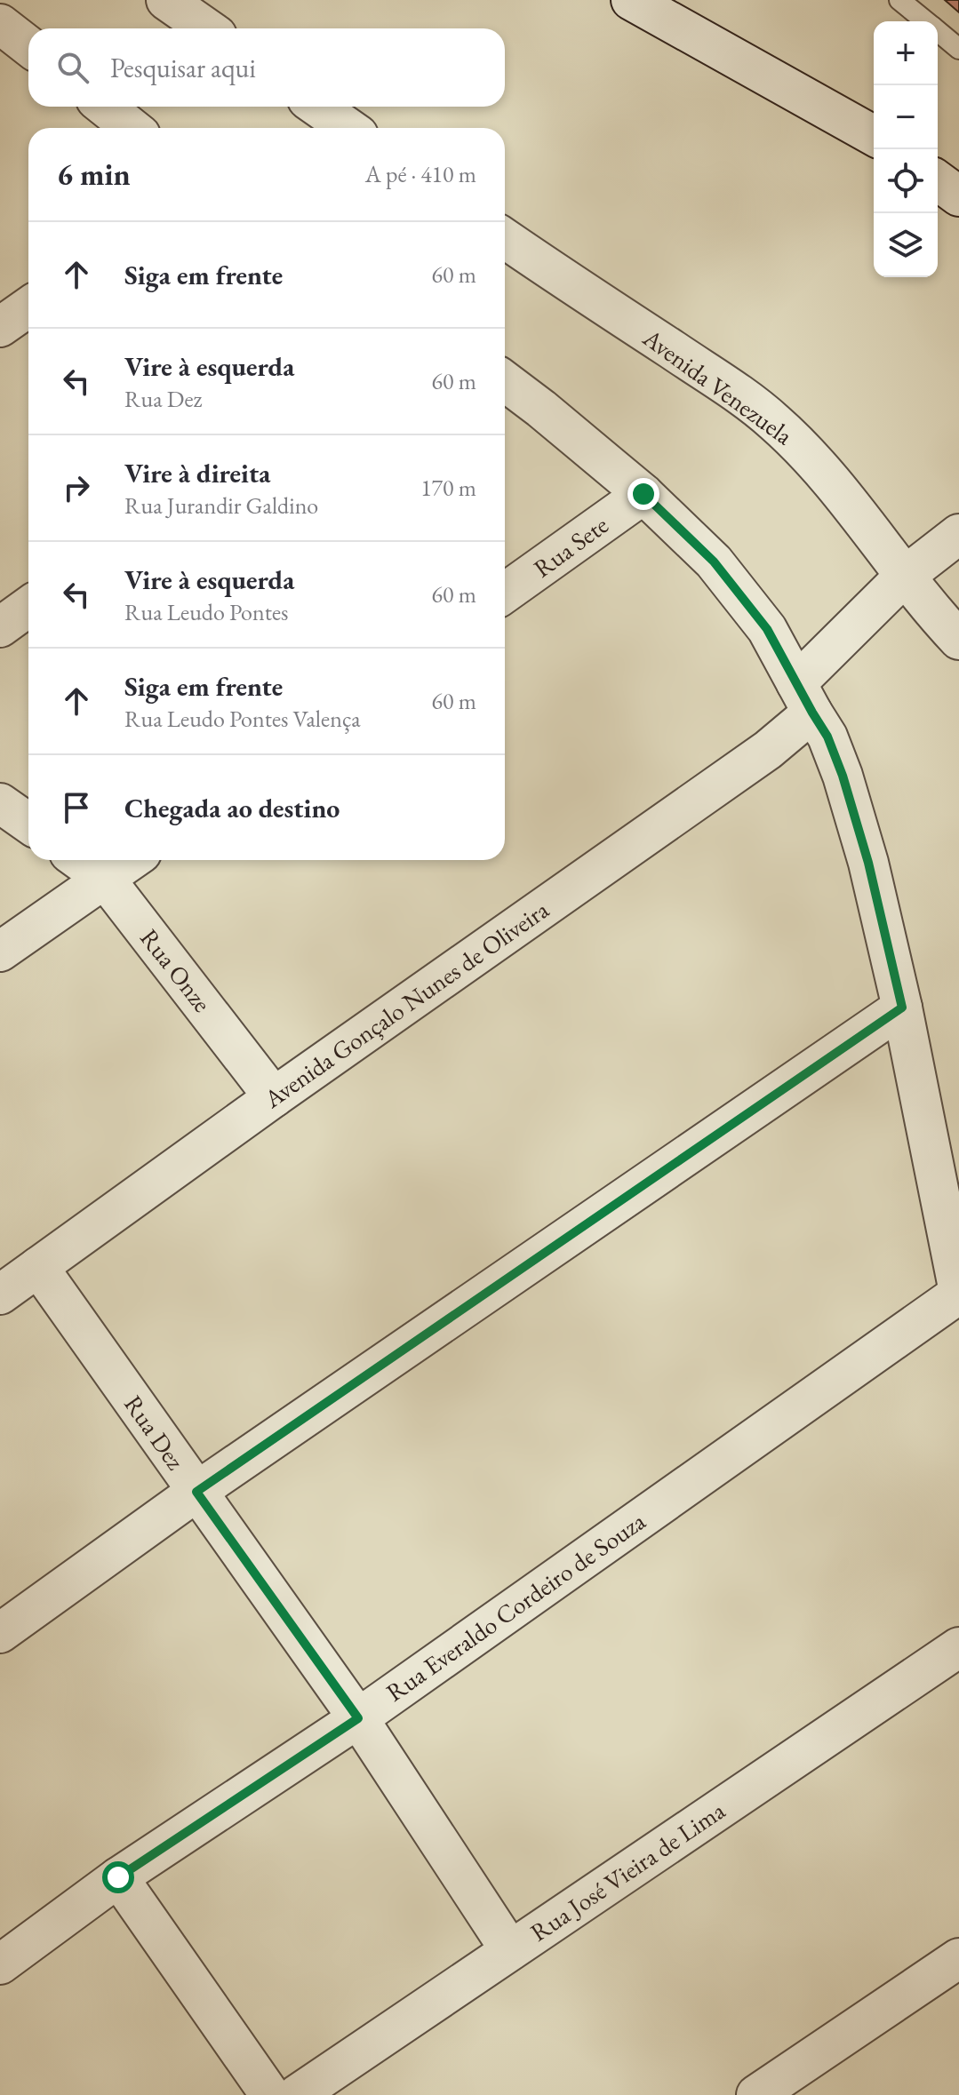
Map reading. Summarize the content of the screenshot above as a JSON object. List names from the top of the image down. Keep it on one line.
{"streets":{"street":["Avenida Venezuela","Rua Sete","Rua Onze","Avenida Gonçalo Nunes de Oliveira","Rua Dez","Rua Everaldo Cordeiro de Souza","Rua José Vieira de Lima"]},"crossings":[["Avenida Venezuela","Avenida Gonçalo Nunes de Oliveira"],["Rua Onze","Avenida Gonçalo Nunes de Oliveira"],["Avenida Gonçalo Nunes de Oliveira","Rua Dez"],["Rua Dez","Rua Everaldo Cordeiro de Souza"],["Rua Dez","Rua José Vieira de Lima"]],"page":{"map_buttons":["+","−"],"search":"Pesquisar aqui","heading":["6 min","A pé · 410 m"],"list":[["Siga em frente","60 m"],["Vire à esquerda","Rua Dez","60 m"],["Vire à direita","Rua Jurandir Galdino","170 m"],["Vire à esquerda","Rua Leudo Pontes","60 m"],["Siga em frente","Rua Leudo Pontes Valença","60 m"],"Chegada ao destino"]}}
